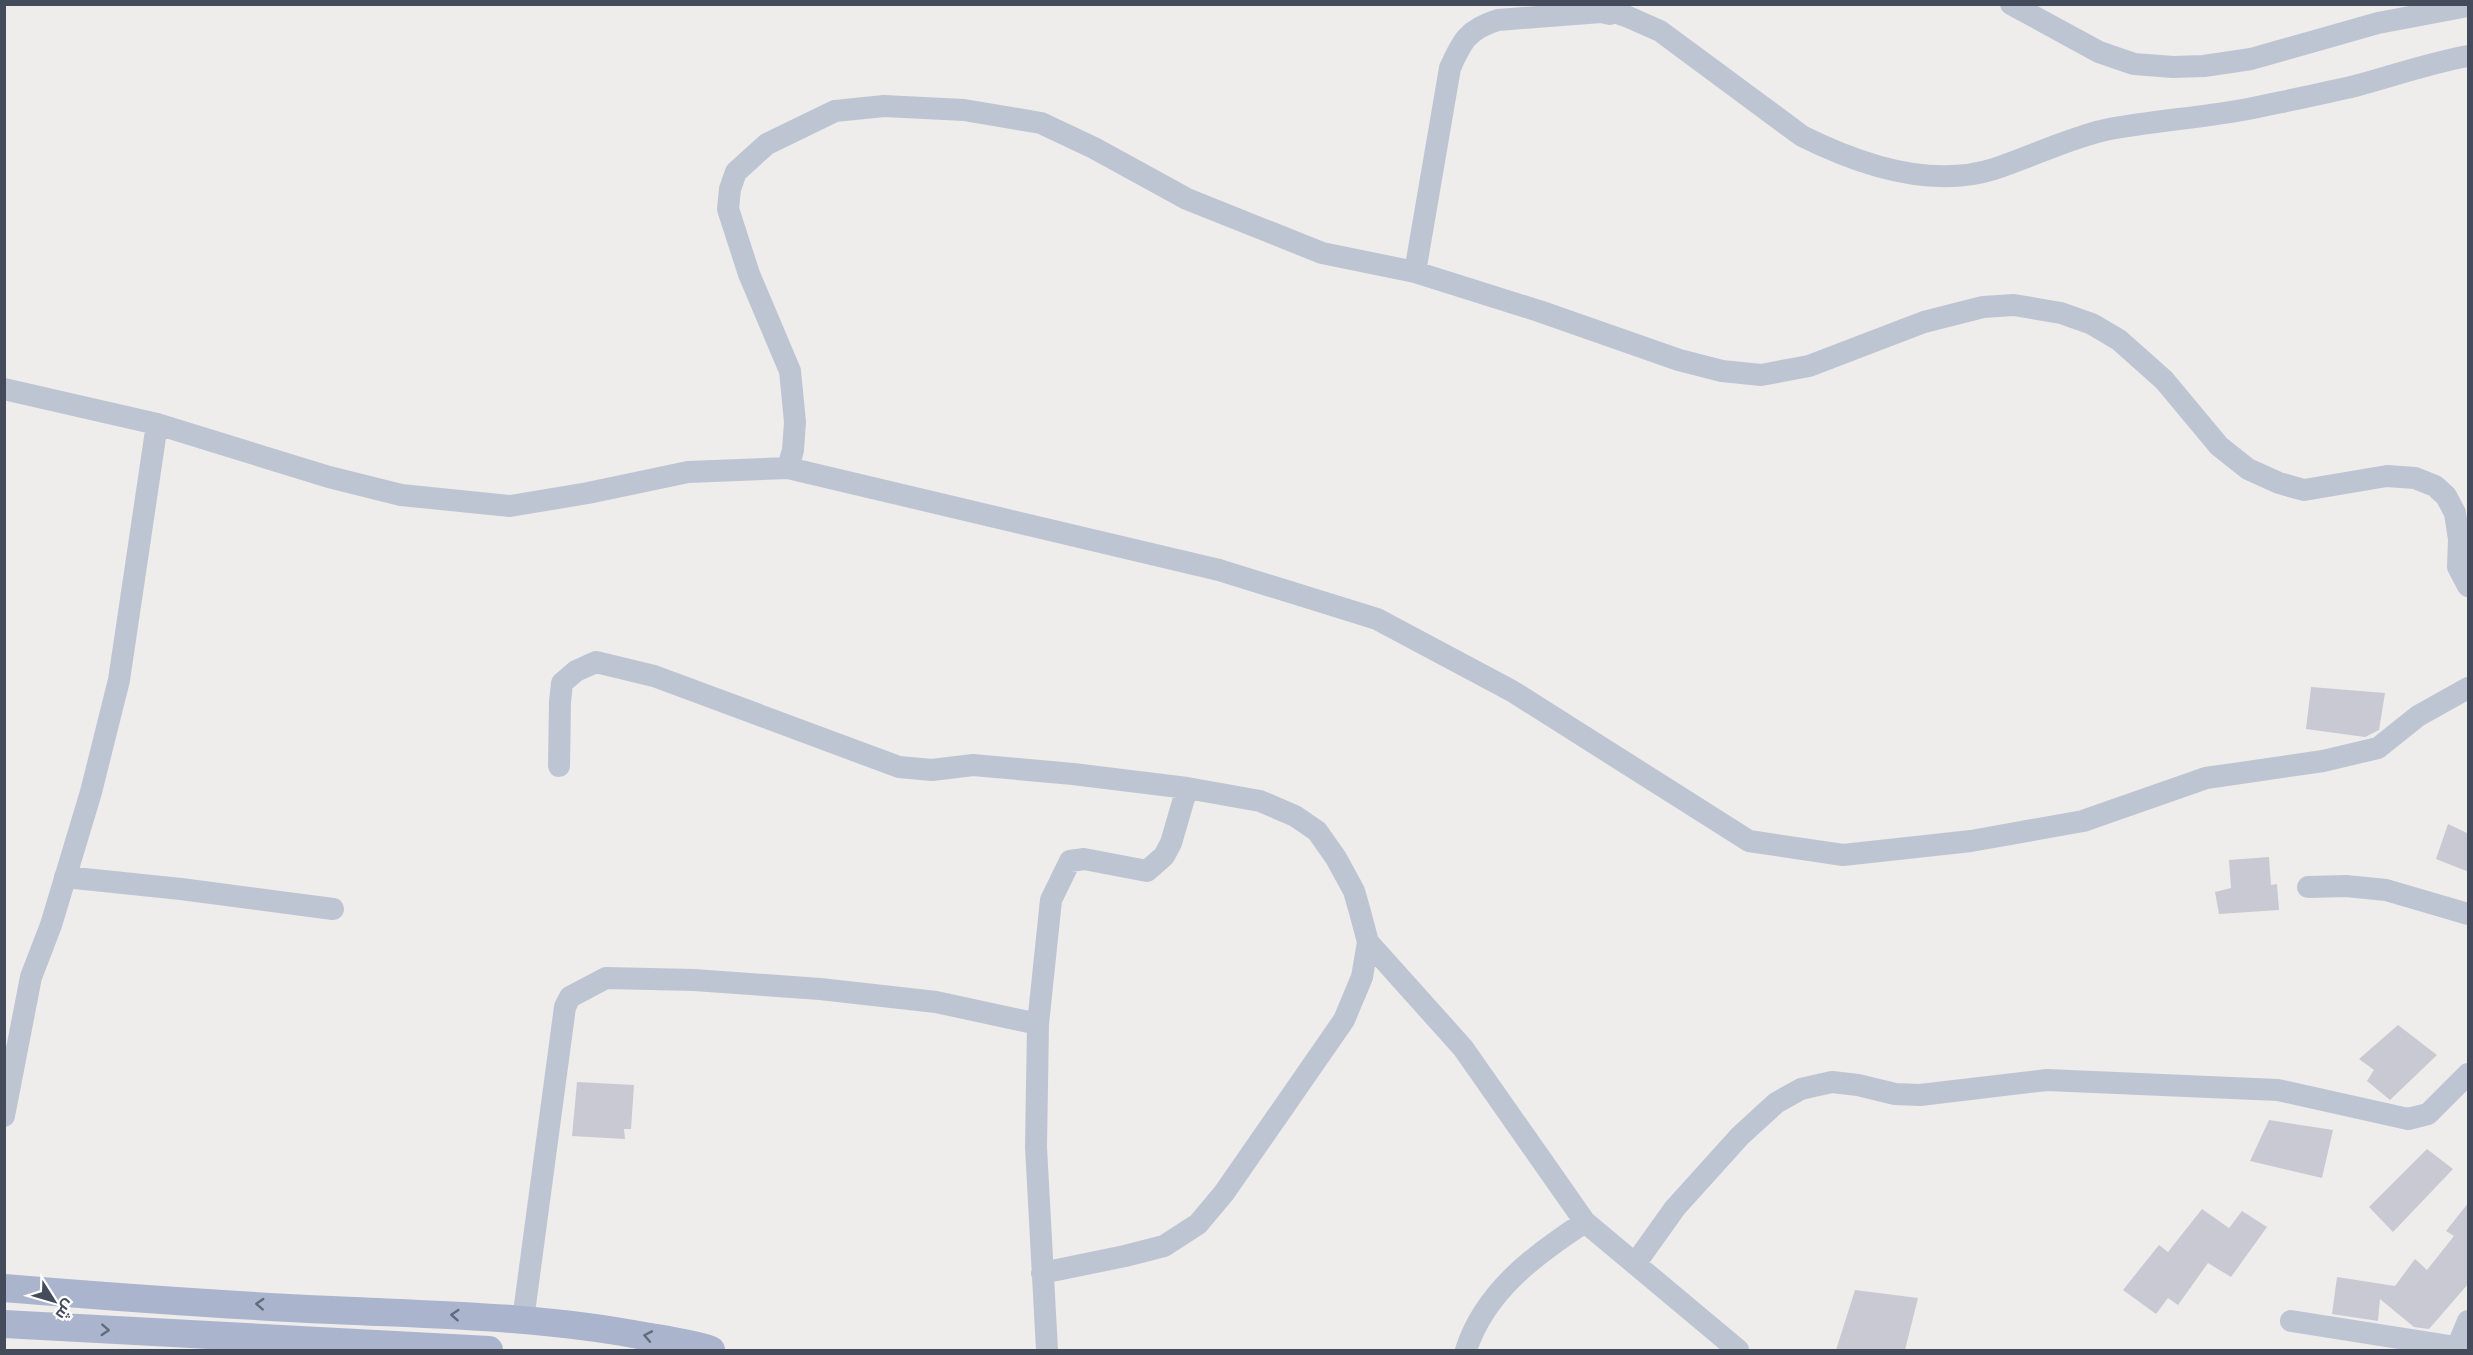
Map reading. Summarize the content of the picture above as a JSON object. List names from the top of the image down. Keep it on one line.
{"north":"bottom right"}
